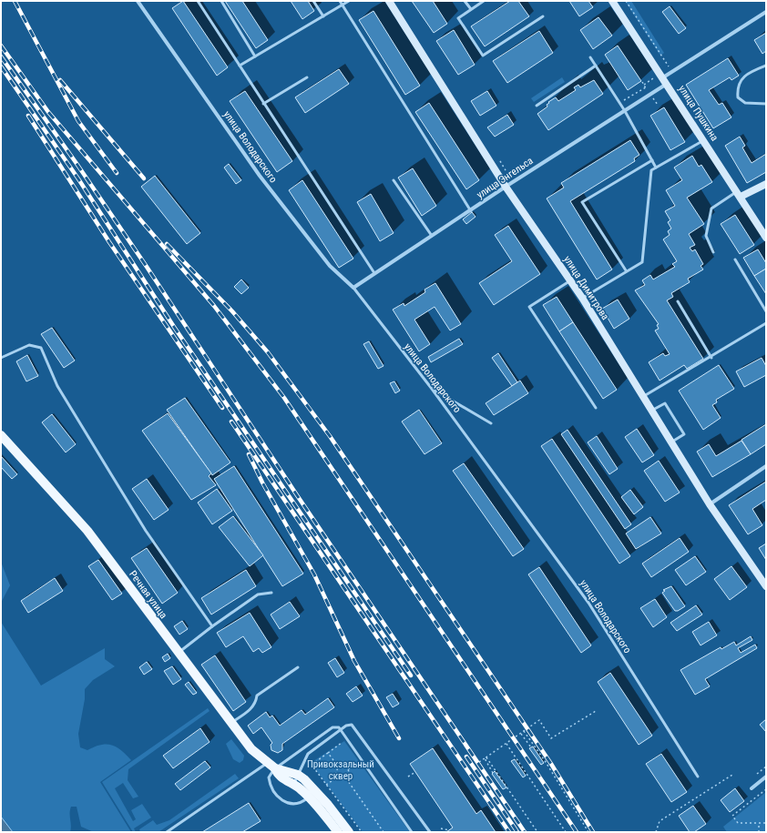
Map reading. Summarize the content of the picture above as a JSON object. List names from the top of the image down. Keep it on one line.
{"streets":{"main road":["улица Пушкина","улица Димитрова","Речная улица"],"street":["улица Володарского","улица Энгельса"]},"crossings":[["улица Пушкина","улица Энгельса"],["улица Володарского","улица Энгельса"],["улица Энгельса","улица Димитрова"]],"parks":["Привокзальный сквер"]}
